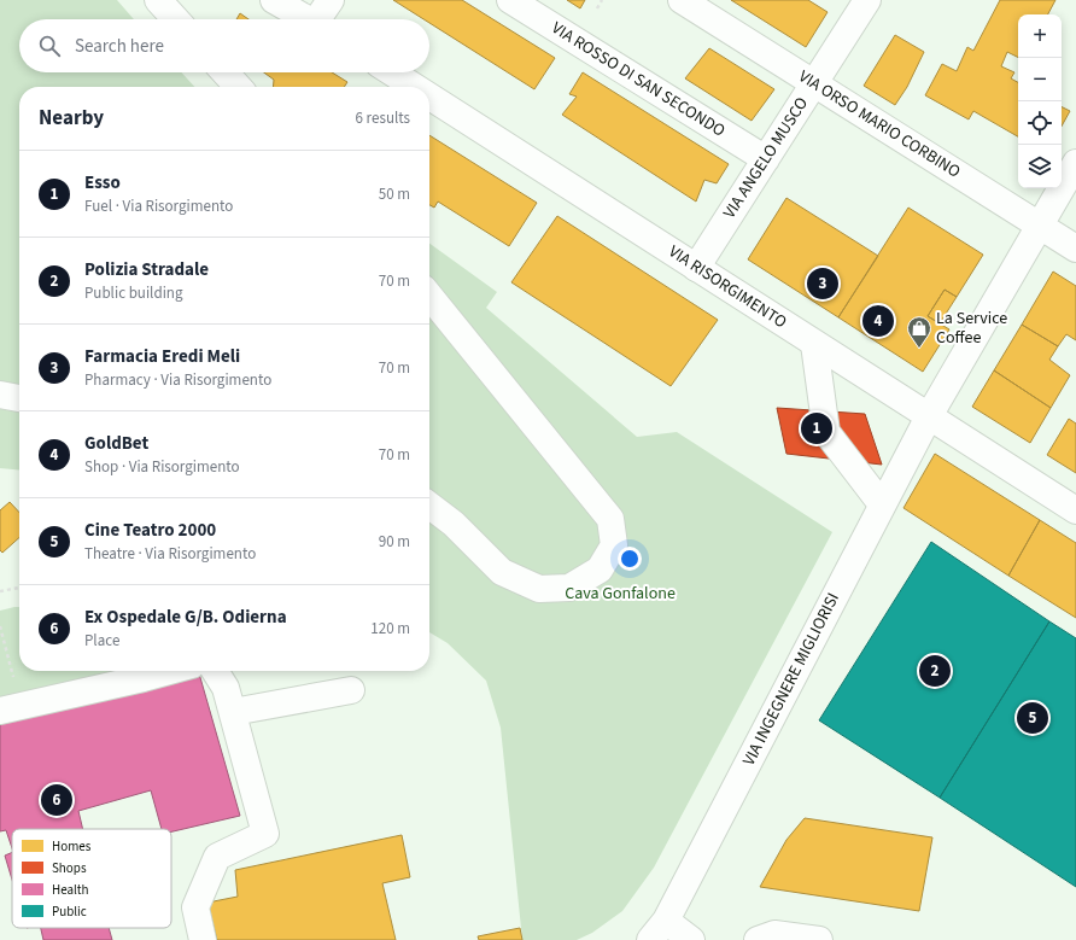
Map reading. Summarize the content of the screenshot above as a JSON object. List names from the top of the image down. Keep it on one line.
{"streets":{"street":["VIA ROSSO DI SAN SECONDO","VIA ORSO MARIO CORBINO","VIA ANGELO MUSCO","VIA RISORGIMENTO","VIA INGEGNERE MIGLIORISI"]},"crossings":[["VIA ROSSO DI SAN SECONDO","VIA ANGELO MUSCO"],["VIA ORSO MARIO CORBINO","VIA ANGELO MUSCO"],["VIA ORSO MARIO CORBINO","VIA INGEGNERE MIGLIORISI"],["VIA ANGELO MUSCO","VIA RISORGIMENTO"],["VIA RISORGIMENTO","VIA INGEGNERE MIGLIORISI"]],"parks":["Cava Gonfalone"],"places":{"shop":["La Service Coffee"]},"legend":["Homes","Shops","Health","Public"],"page":{"map_buttons":["+","−"],"search":"Search here","heading":["Nearby","6 results"],"list":[{"mark":"1","name":"Esso","note":"Fuel · Via Risorgimento","value":"50 m"},{"mark":"2","name":"Polizia Stradale","note":"Public building","value":"70 m"},{"mark":"3","name":"Farmacia Eredi Meli","note":"Pharmacy · Via Risorgimento","value":"70 m"},{"mark":"4","name":"GoldBet","note":"Shop · Via Risorgimento","value":"70 m"},{"mark":"5","name":"Cine Teatro 2000","note":"Theatre · Via Risorgimento","value":"90 m"},{"mark":"6","name":"Ex Ospedale G/B. Odierna","note":"Place","value":"120 m"}],"pins":["3","4","1","2","5","6"]}}
